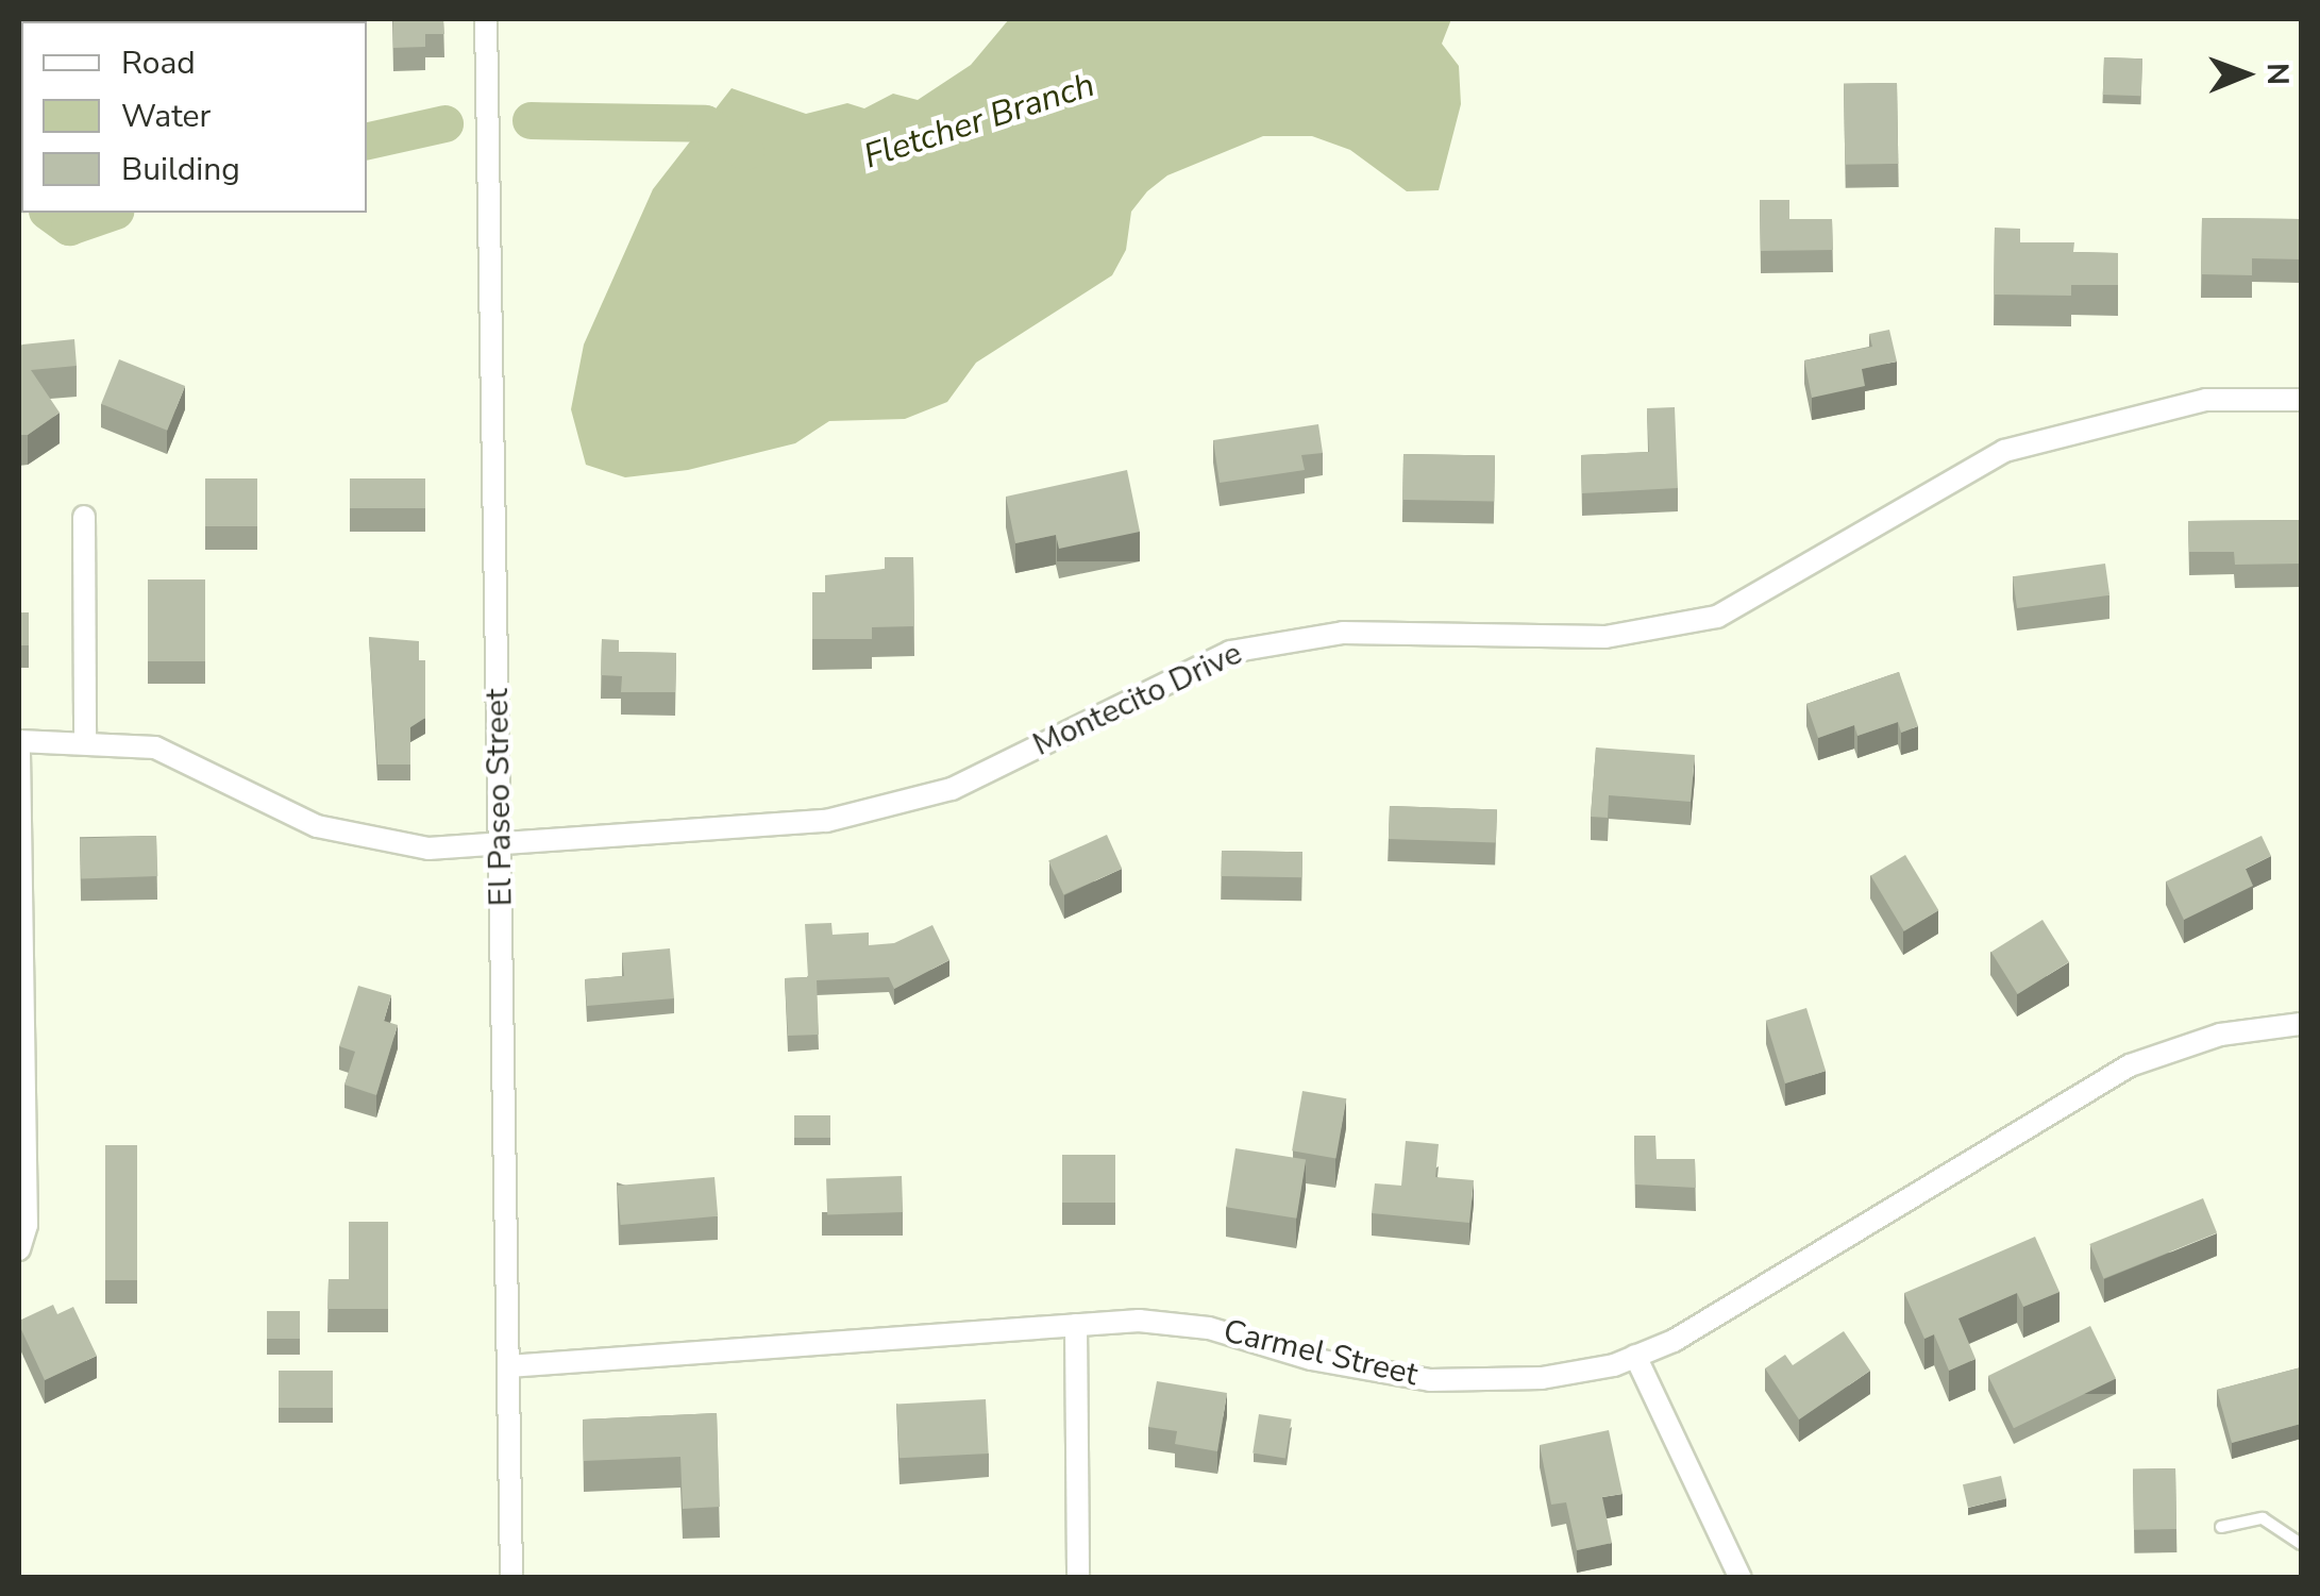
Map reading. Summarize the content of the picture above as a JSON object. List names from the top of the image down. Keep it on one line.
{"streets":{"street":["Montecito Drive","El Paseo Street","Carmel Street"]},"crossings":[["Montecito Drive","El Paseo Street"],["El Paseo Street","Carmel Street"]],"water":["Fletcher Branch"],"legend":["Road","Water","Building"],"north":"right"}
